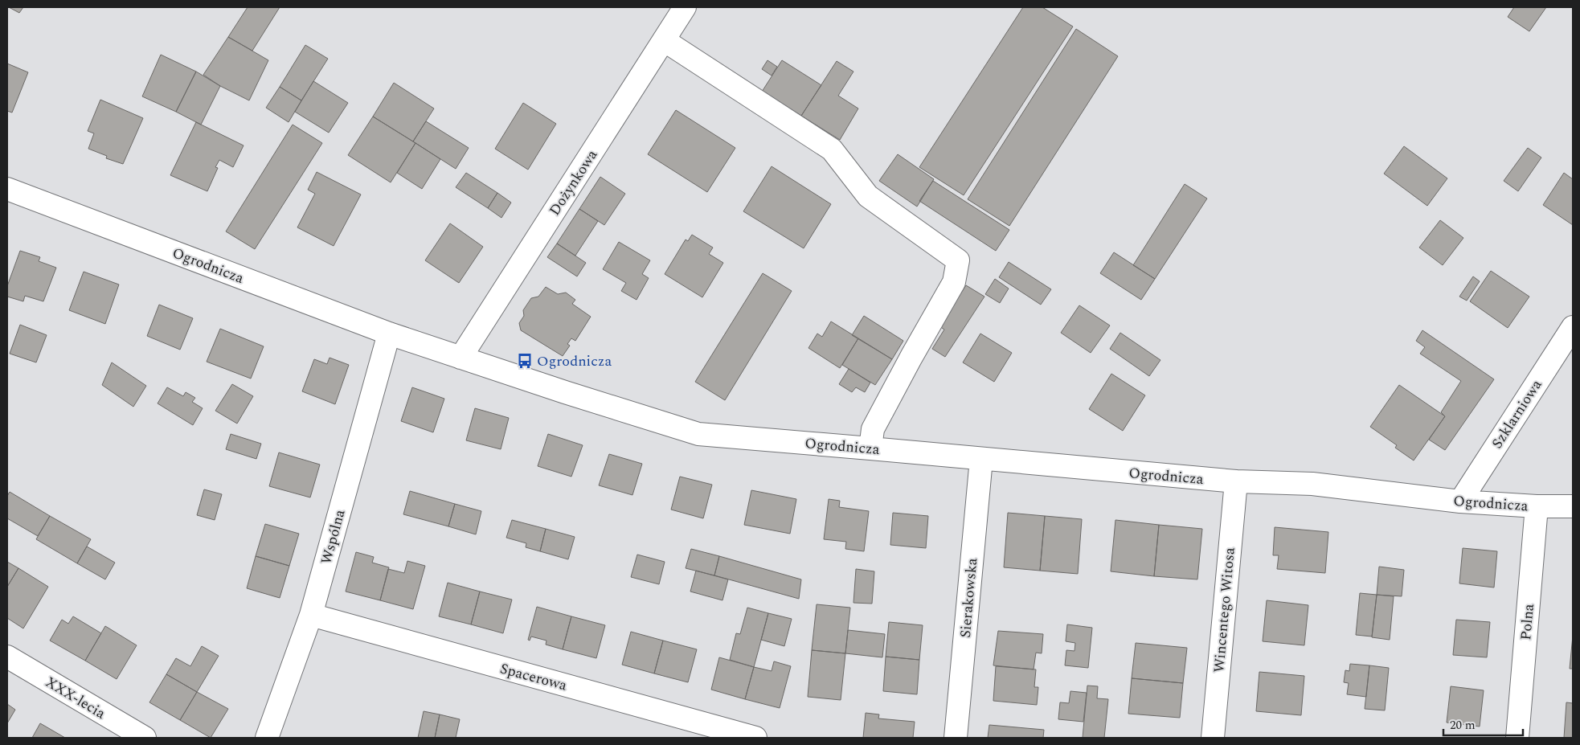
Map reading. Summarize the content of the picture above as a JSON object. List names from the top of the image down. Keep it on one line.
{"streets":{"street":["Dożynkowa","Ogrodnicza","Szklarniowa","Wspólna","Sierakowska","Wincentego Witosa","Polna","Spacerowa","XXX-lecia"]},"crossings":[["Dożynkowa","Ogrodnicza"],["Ogrodnicza","Szklarniowa"],["Ogrodnicza","Wspólna"],["Ogrodnicza","Sierakowska"],["Ogrodnicza","Wincentego Witosa"],["Ogrodnicza","Polna"],["Wspólna","Spacerowa"]],"places":{"bus stop":["Ogrodnicza"]},"scale_bar":"20 m"}
